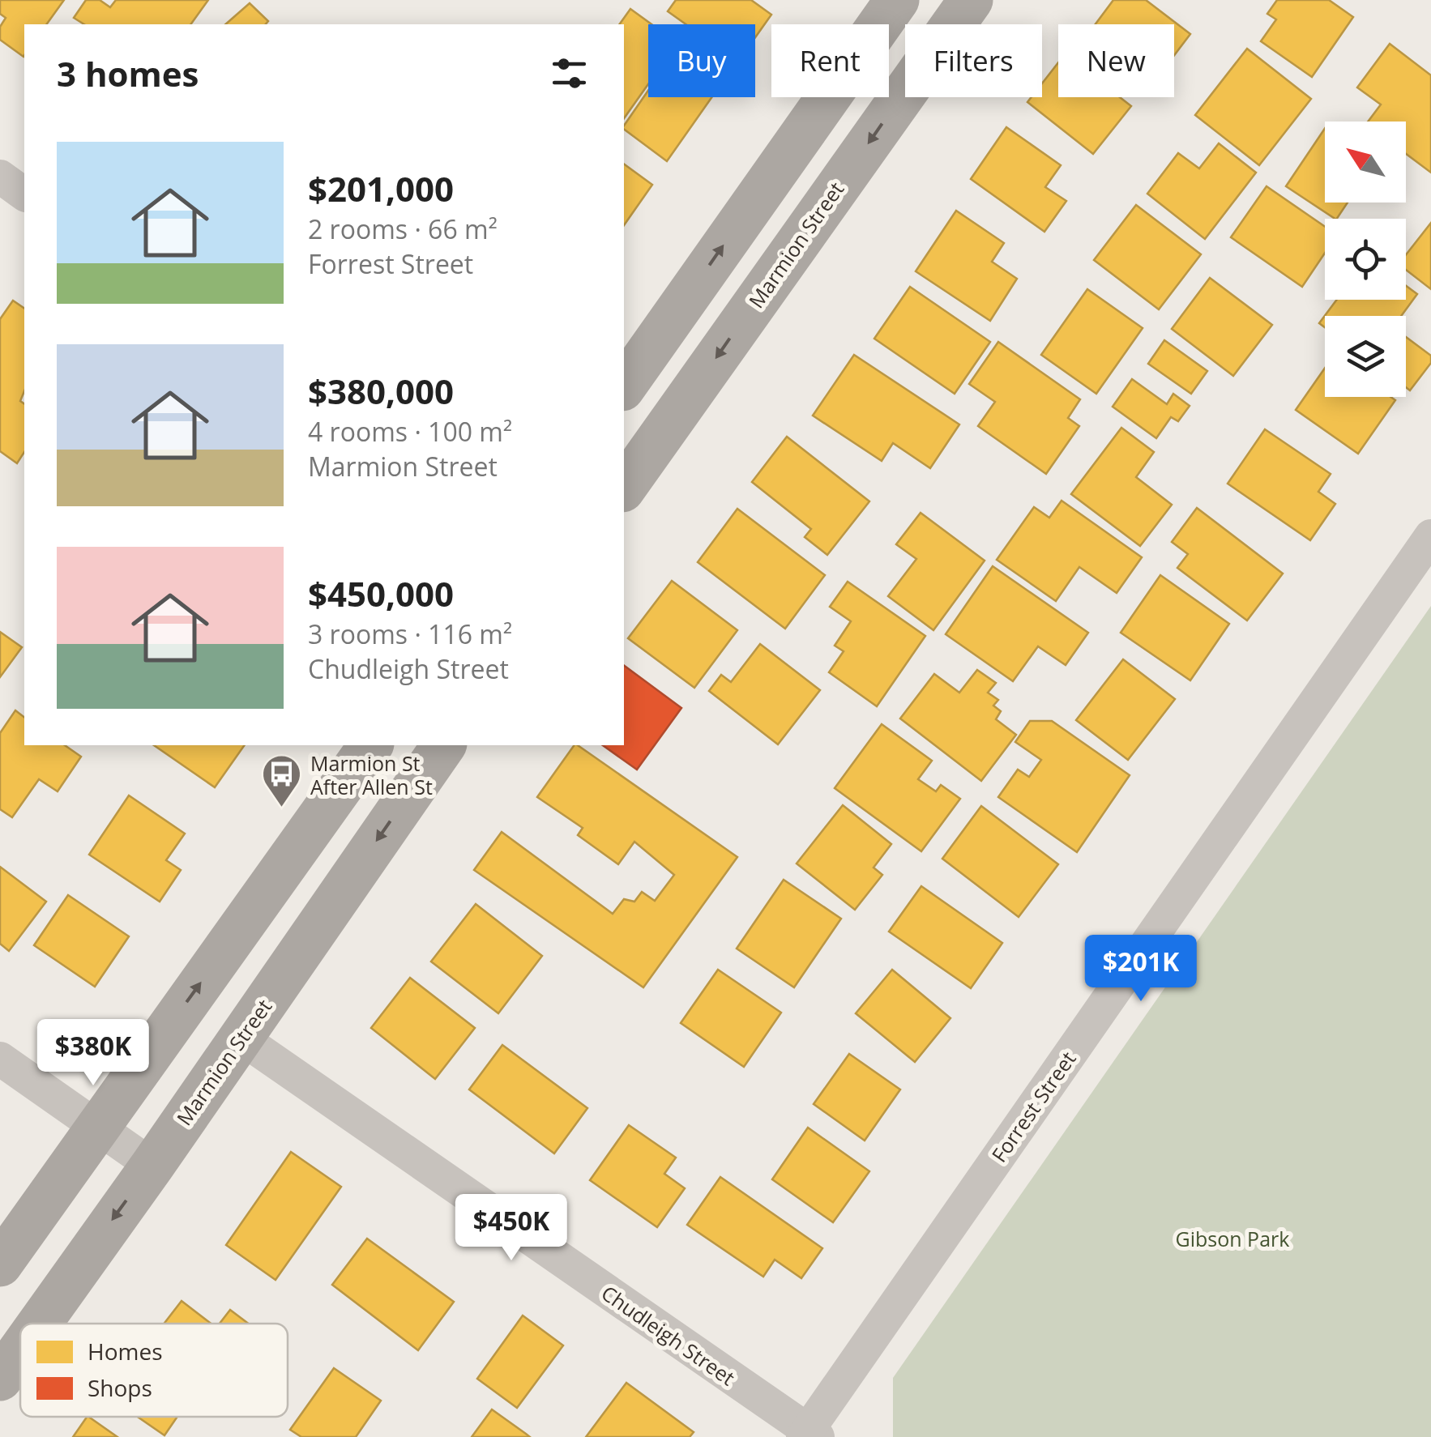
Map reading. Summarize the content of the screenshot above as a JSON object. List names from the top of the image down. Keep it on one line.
{"streets":{"main road":["Marmion Street"],"street":["Forrest Street","Chudleigh Street"]},"crossings":[["Marmion Street","Chudleigh Street"],["Forrest Street","Chudleigh Street"]],"parks":["Gibson Park"],"places":{"bus stop":["Marmion St After Allen St"]},"legend":["Homes","Shops"],"north":"top left","page":{"chip":["Buy","Rent","Filters","New"],"heading":"3 homes","list":[{"name":"$201,000","note":"2 rooms · 66 m² · Forrest Street"},{"name":"$380,000","note":"4 rooms · 100 m² · Marmion Street"},{"name":"$450,000","note":"3 rooms · 116 m² · Chudleigh Street"}],"price":["$201K","$380K","$450K"]}}
